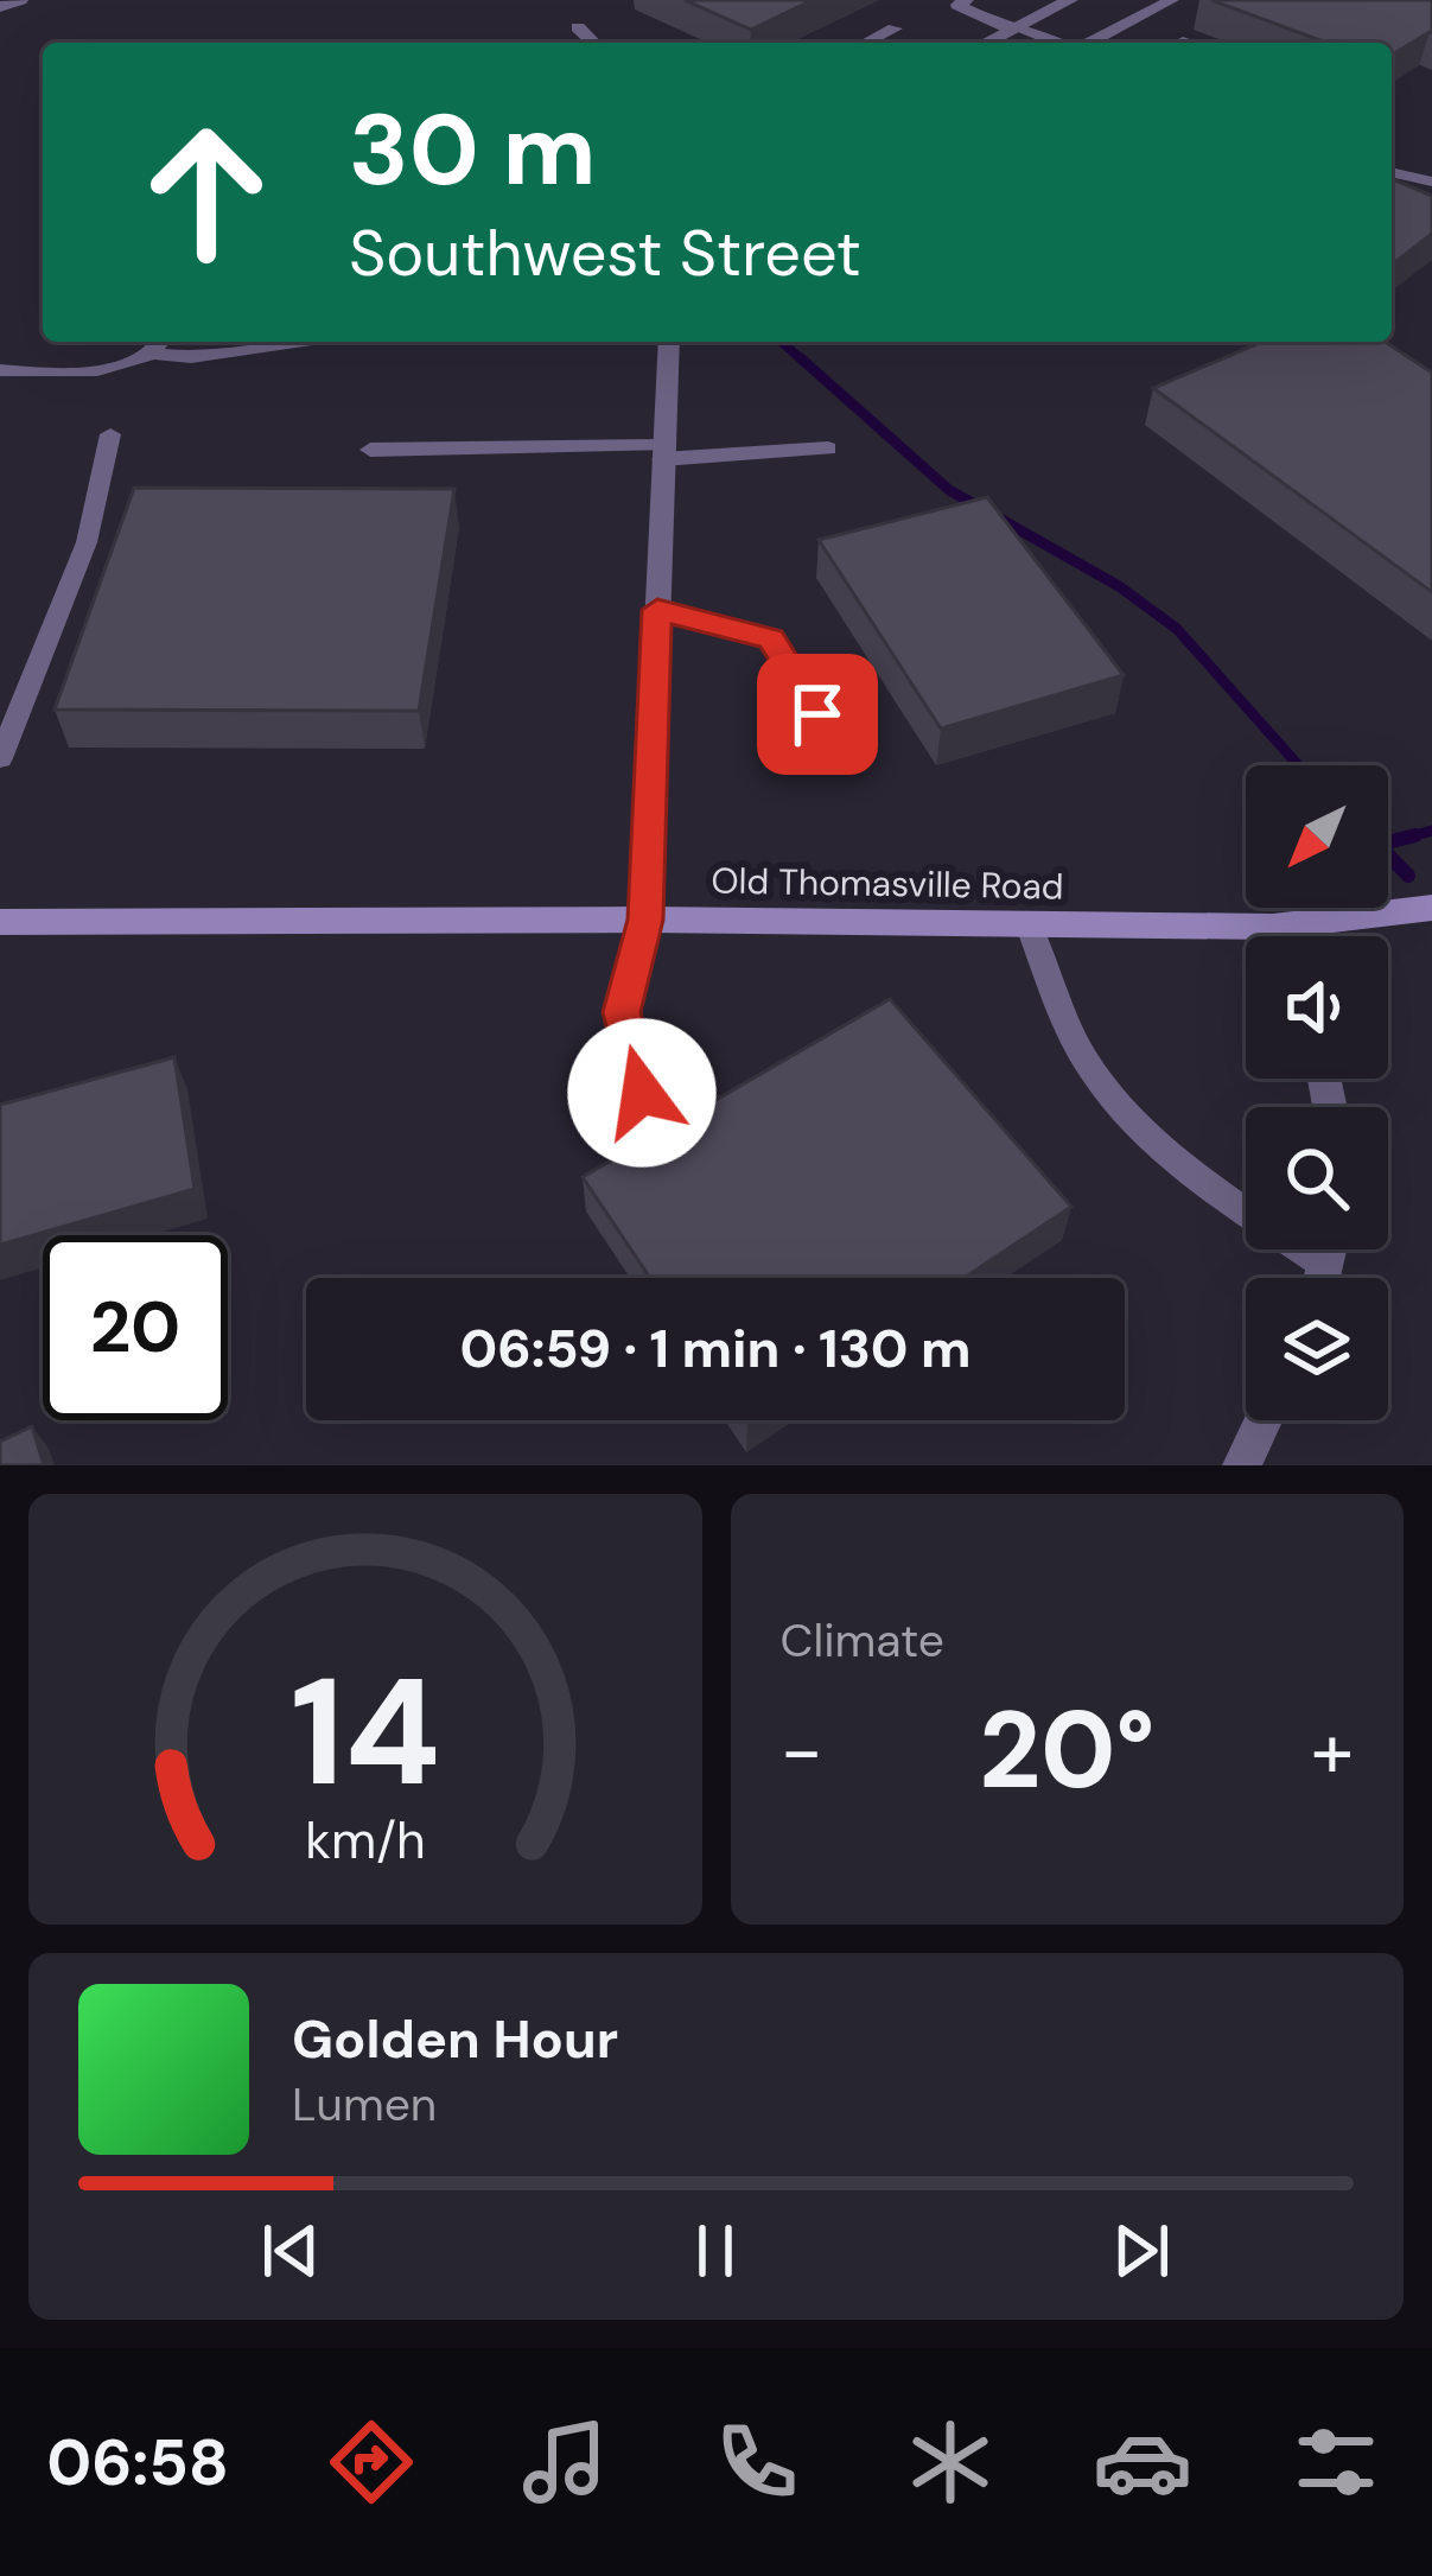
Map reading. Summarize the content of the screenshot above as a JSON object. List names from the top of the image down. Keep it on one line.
{"streets":{"street":["Old Thomasville Road"]},"north":"bottom left","page":{"turn":["30 m","Southwest Street"],"limit":"20","trip":"06:59 · 1 min · 130 m","tile":"Climate","heat":["−","20°","+"],"song":["Golden Hour","Lumen"],"tabs":"06:58","gauge":["14","km/h"]}}
